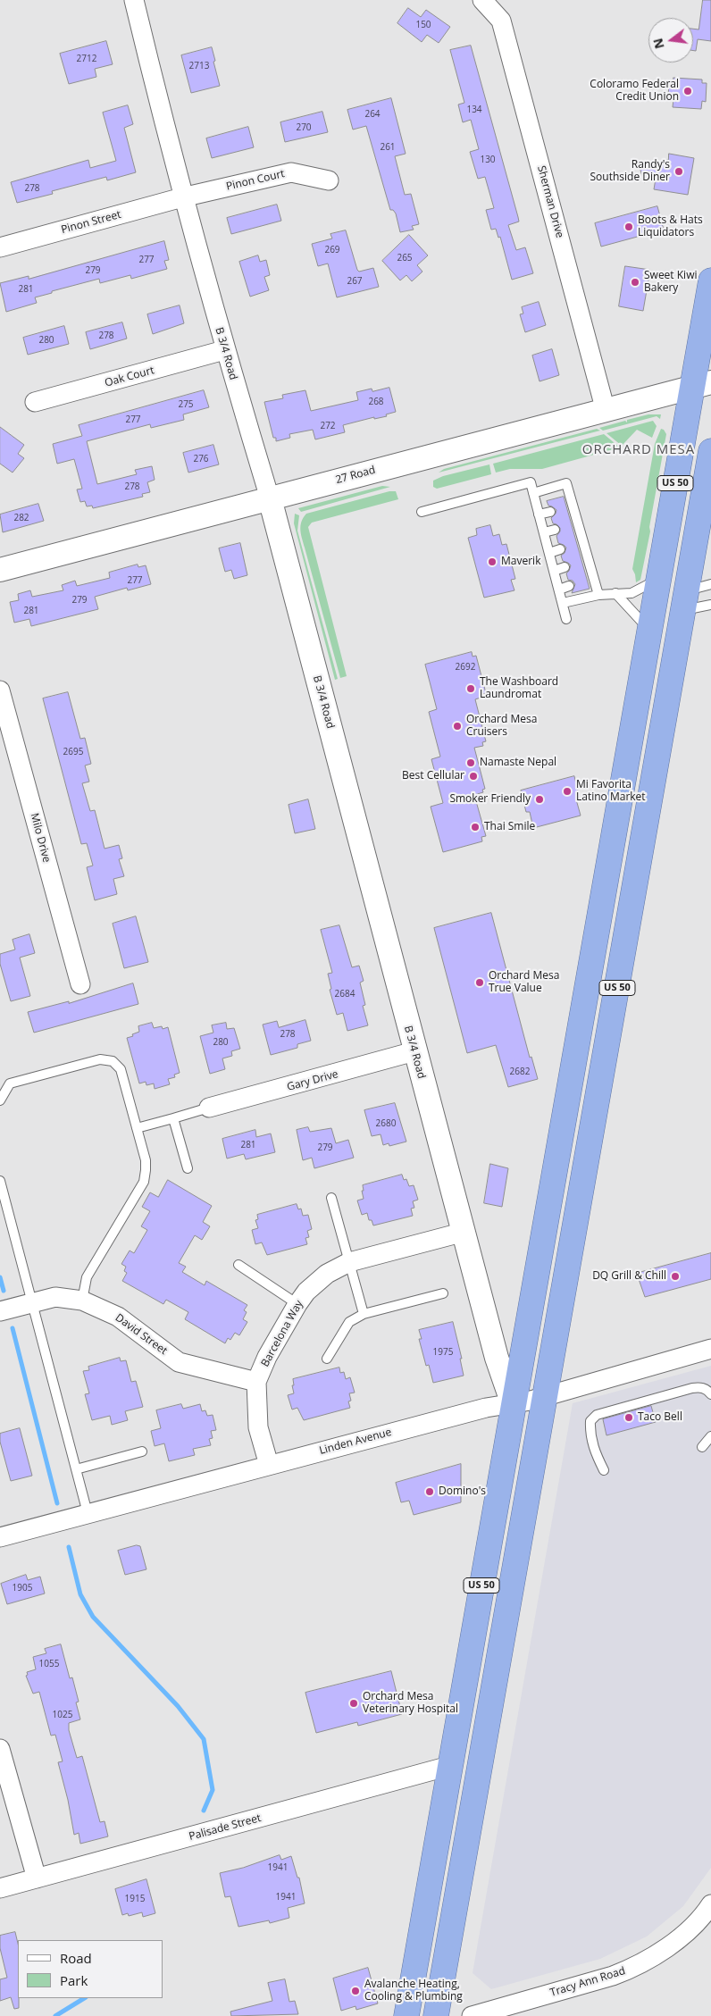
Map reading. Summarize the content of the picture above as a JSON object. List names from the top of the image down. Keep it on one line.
{"streets":{"highway":["US 50"],"street":["Pinon Court","Sherman Drive","Pinon Street","B 3/4 Road","Oak Court","27 Road","Milo Drive","Gary Drive","Barcelona Way","David Street","Linden Avenue","Palisade Street","Tracy Ann Road"]},"crossings":[["Pinon Court","Pinon Street"],["Pinon Court","B 3/4 Road"],["Sherman Drive","27 Road"],["Pinon Street","B 3/4 Road"],["B 3/4 Road","Oak Court"],["B 3/4 Road","27 Road"],["B 3/4 Road","US 50"],["B 3/4 Road","Gary Drive"],["B 3/4 Road","Barcelona Way"],["B 3/4 Road","Linden Avenue"],["27 Road","US 50"],["US 50","Linden Avenue"],["US 50","Palisade Street"],["Barcelona Way","David Street"],["Barcelona Way","Linden Avenue"]],"districts":["ORCHARD MESA"],"places":["Coloramo Federal Credit Union","Randy's Southside Diner","Boots & Hats Liquidators","Sweet Kiwi Bakery","Maverik","The Washboard Laundromat","Orchard Mesa Cruisers","Namaste Nepal","Best Cellular","Mi Favorita Latino Market","Smoker Friendly","Thai Smile","Orchard Mesa True Value","DQ Grill & Chill","Taco Bell","Domino's","Orchard Mesa Veterinary Hospital","Avalanche Heating, Cooling & Plumbing"],"house_numbers":["150","2712","2713","134","264","270","261","130","278","269","265","277","279","267","281","278","280","268","275","277","272","276","278","282","277","279","281","2692","2695","2684","278","280","2682","2680","281","279","1975","1905","1055","1025","1941","1941","1915"],"legend":["Road","Park"],"north":"left"}
